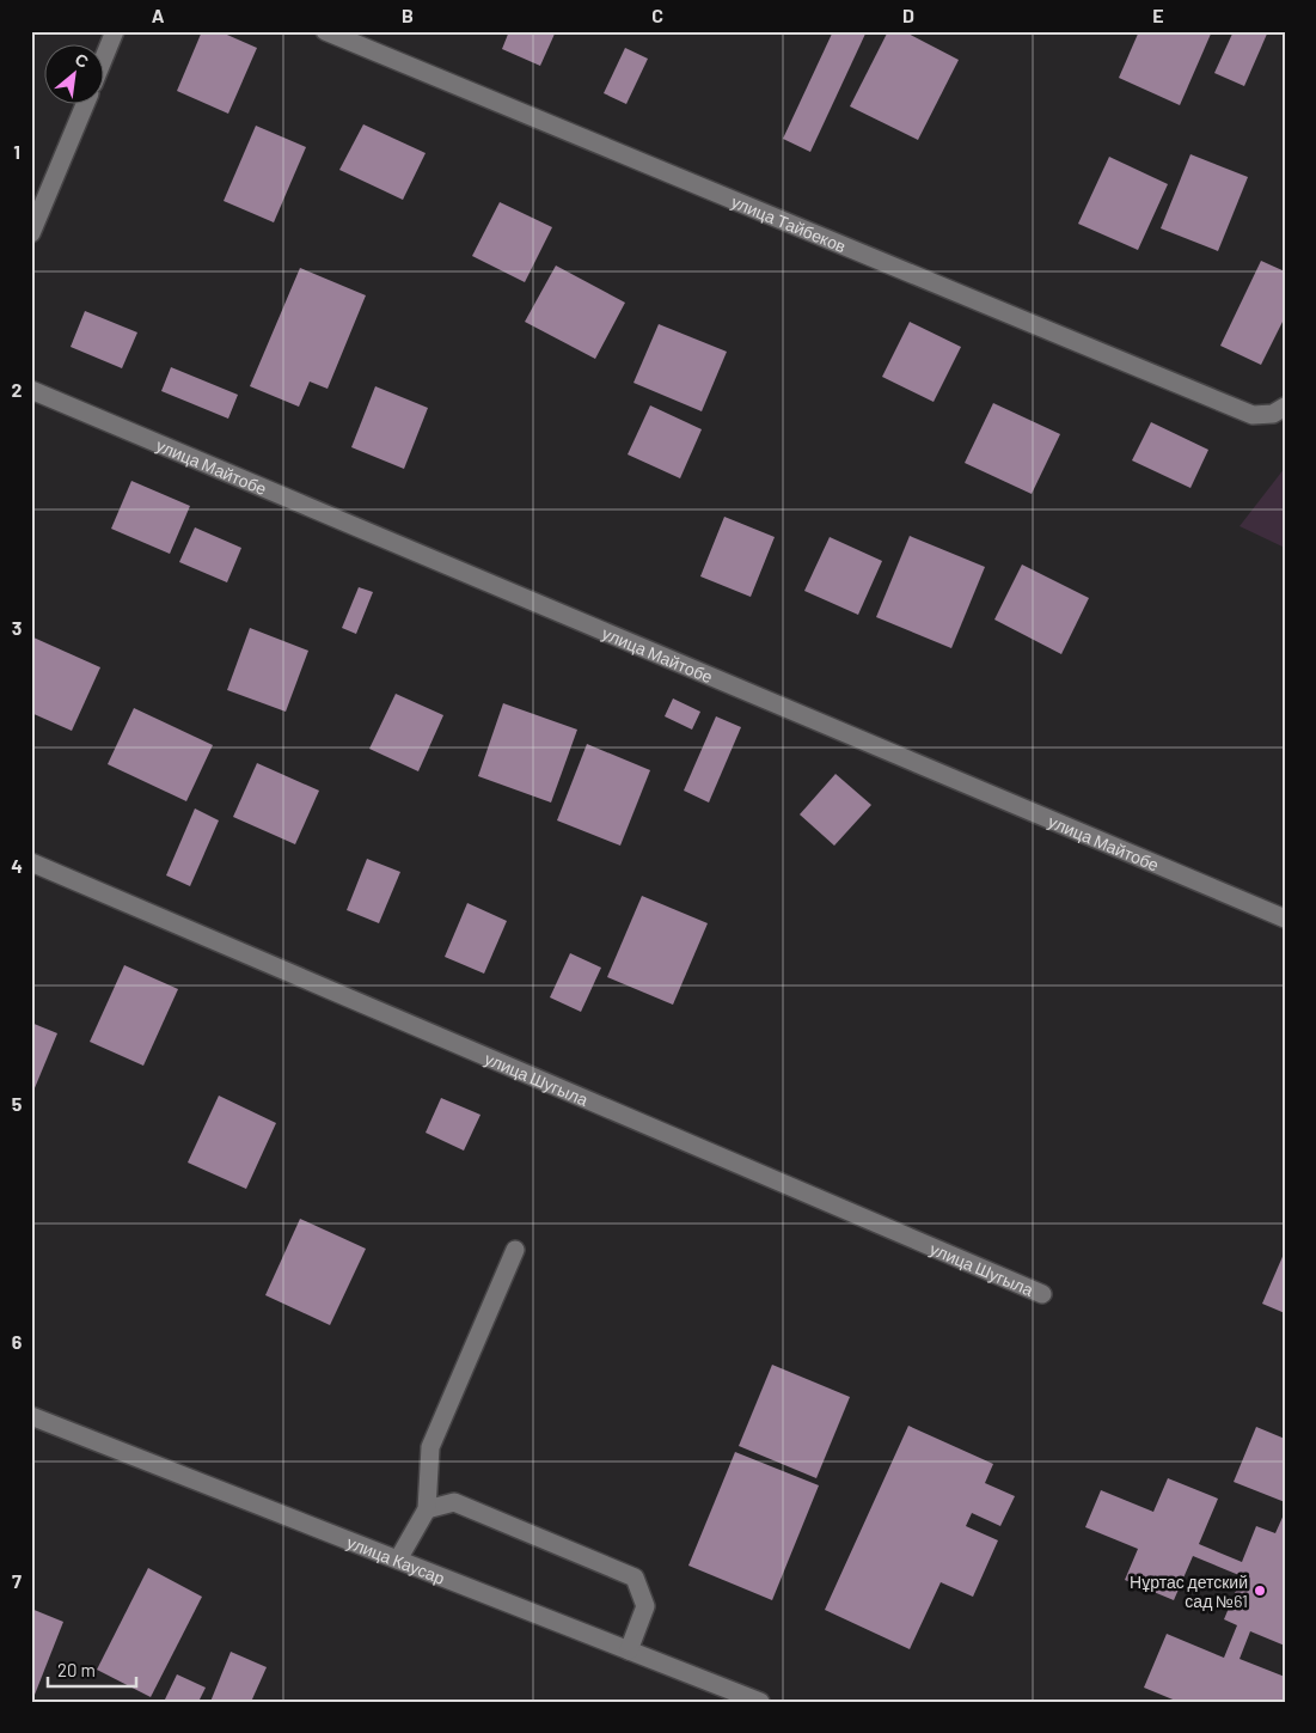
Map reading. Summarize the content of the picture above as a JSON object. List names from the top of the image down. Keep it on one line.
{"streets":{"street":["улица Тайбеков","улица Майтобе","улица Шугыла","улица Каусар"]},"places":["Нұртас детский сад №61"],"scale_bar":"20 m","north":"top right","grid":{"columns":["A","B","C","D","E"],"rows":["1","2","3","4","5","6","7"]}}
